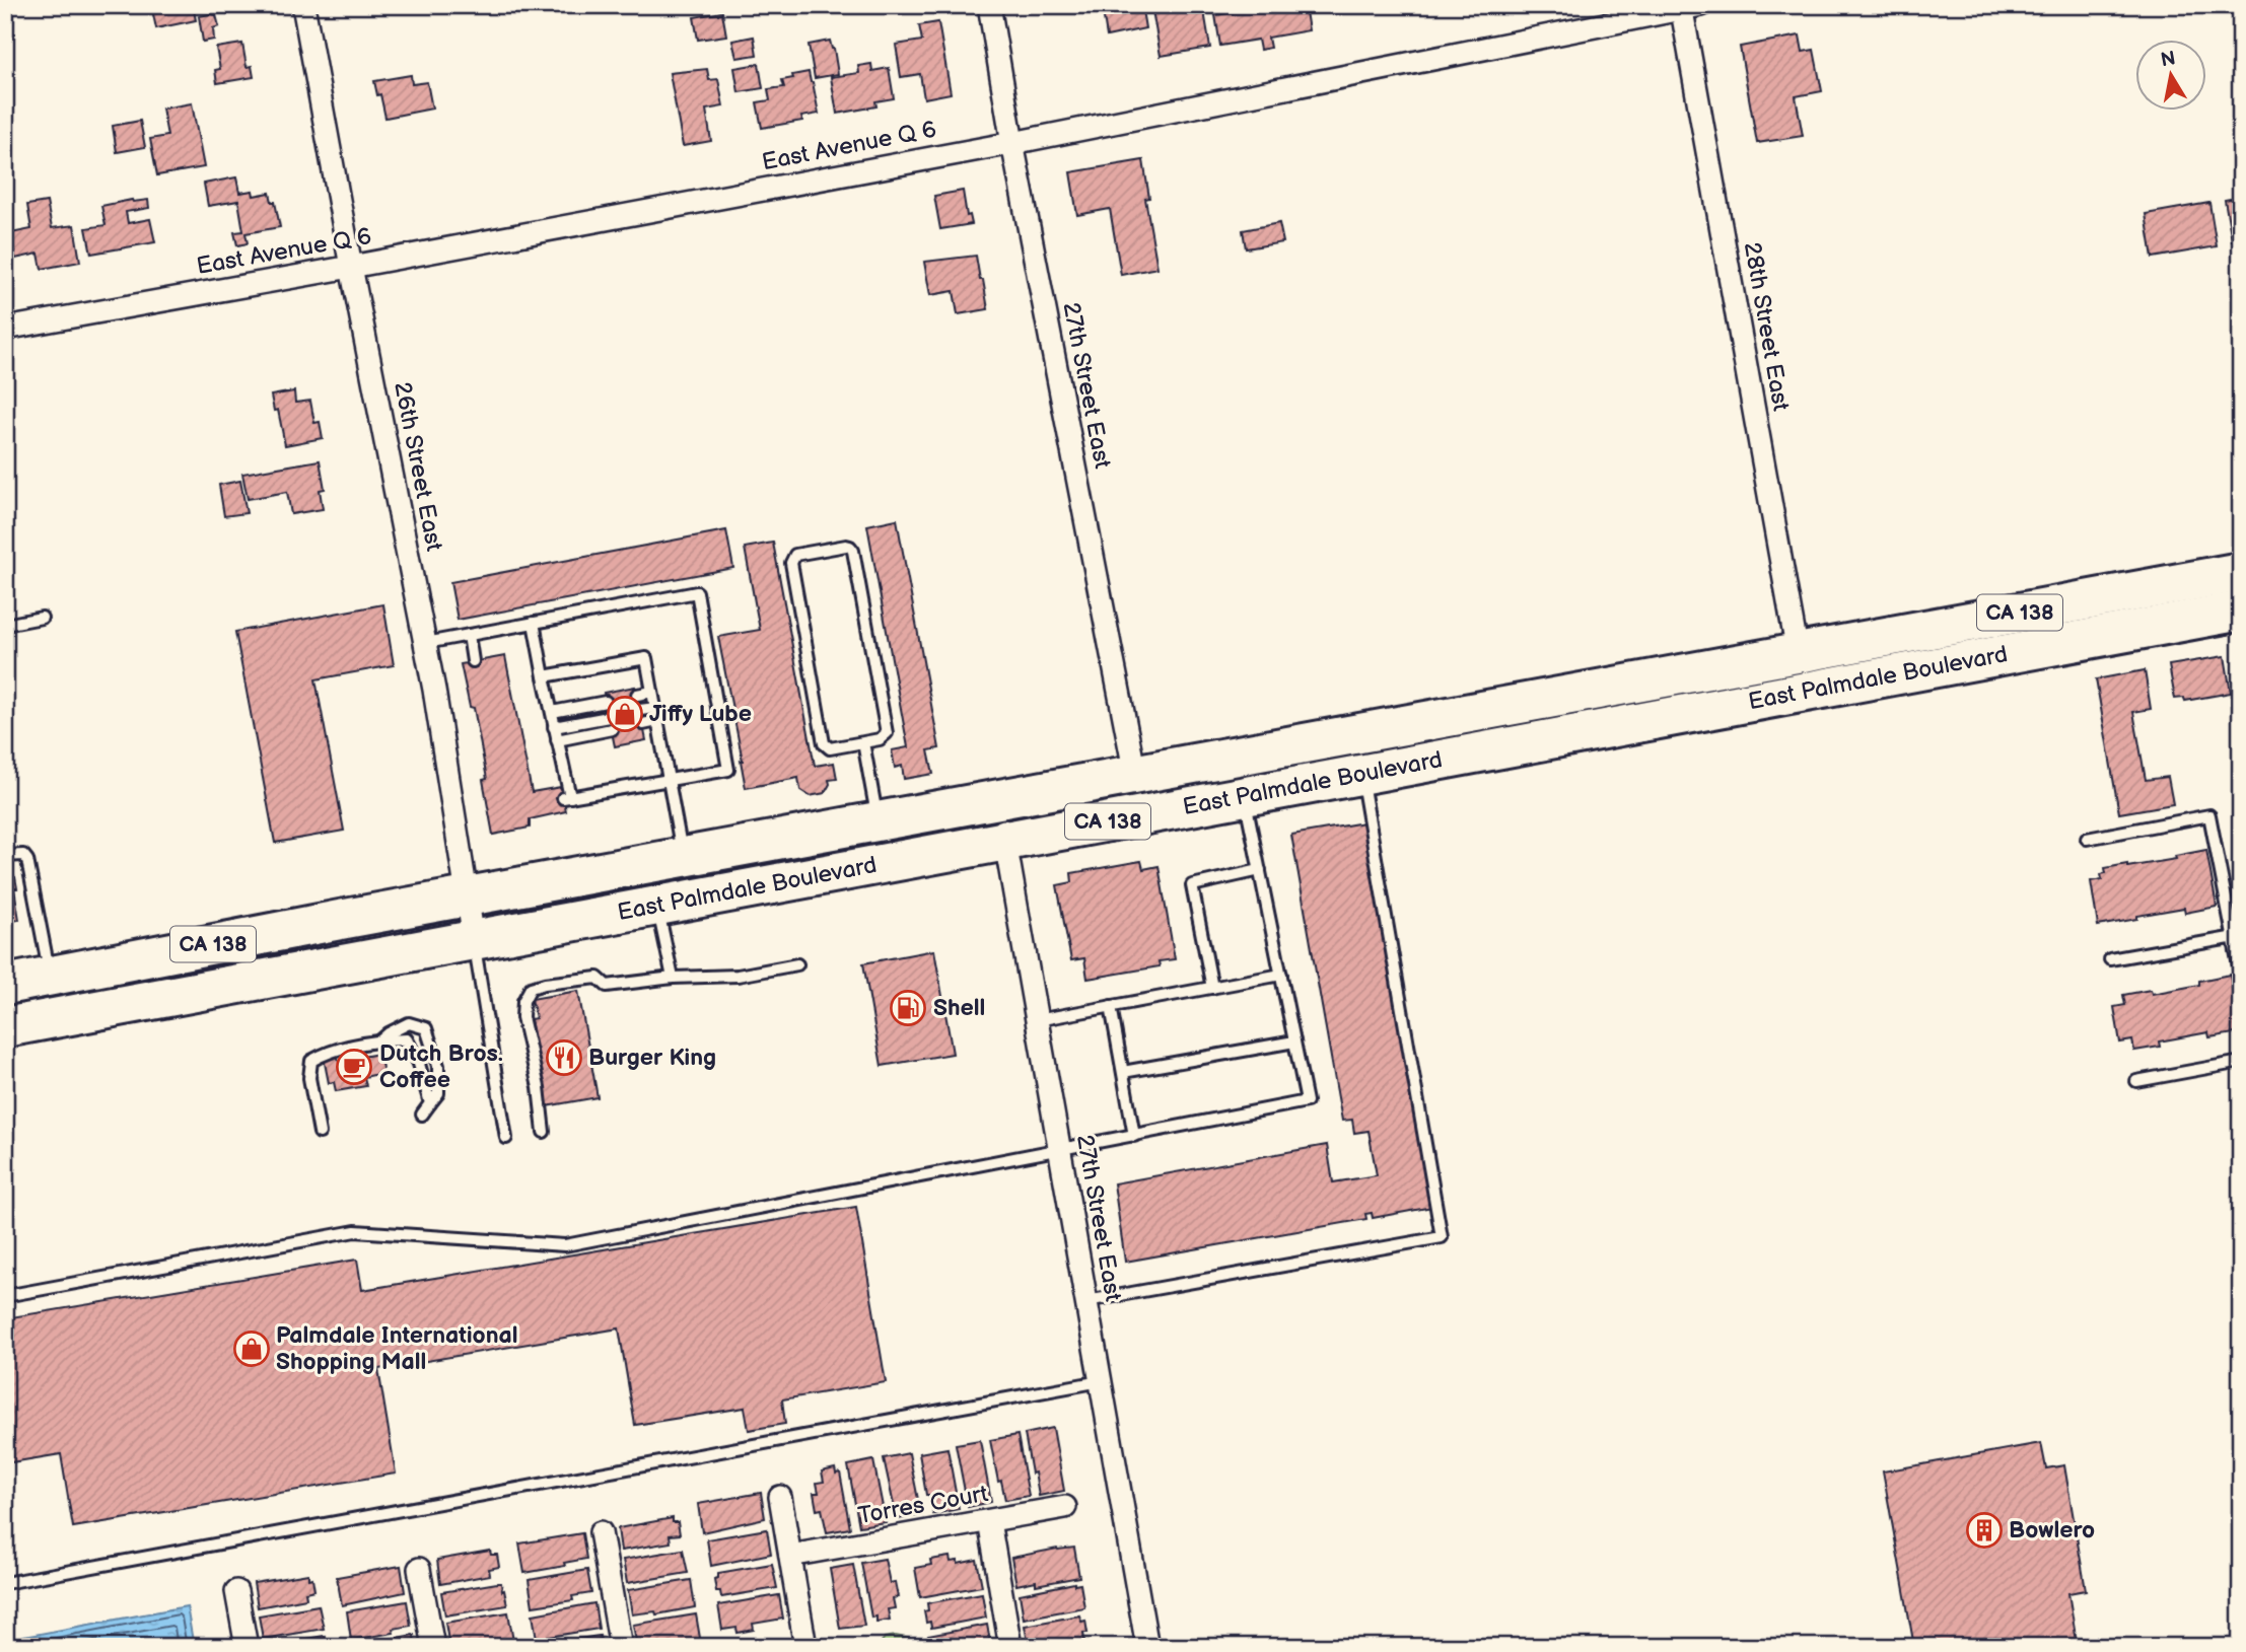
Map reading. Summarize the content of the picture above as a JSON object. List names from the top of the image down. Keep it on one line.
{"streets":{"highway":["CA 138","East Palmdale Boulevard"],"street":["East Avenue Q 6","28th Street East","27th Street East","26th Street East","Torres Court"]},"crossings":[["East Avenue Q 6","28th Street East"],["East Avenue Q 6","27th Street East"],["East Avenue Q 6","26th Street East"],["28th Street East","East Palmdale Boulevard"],["27th Street East","East Palmdale Boulevard"],["26th Street East","East Palmdale Boulevard"]],"places":{"shop":["Jiffy Lube","Palmdale International Shopping Mall"],"fuel station":["Shell"],"restaurant":["Burger King"],"cafe":["Dutch Bros. Coffee"],"building":["Bowlero"]},"north":"top"}
